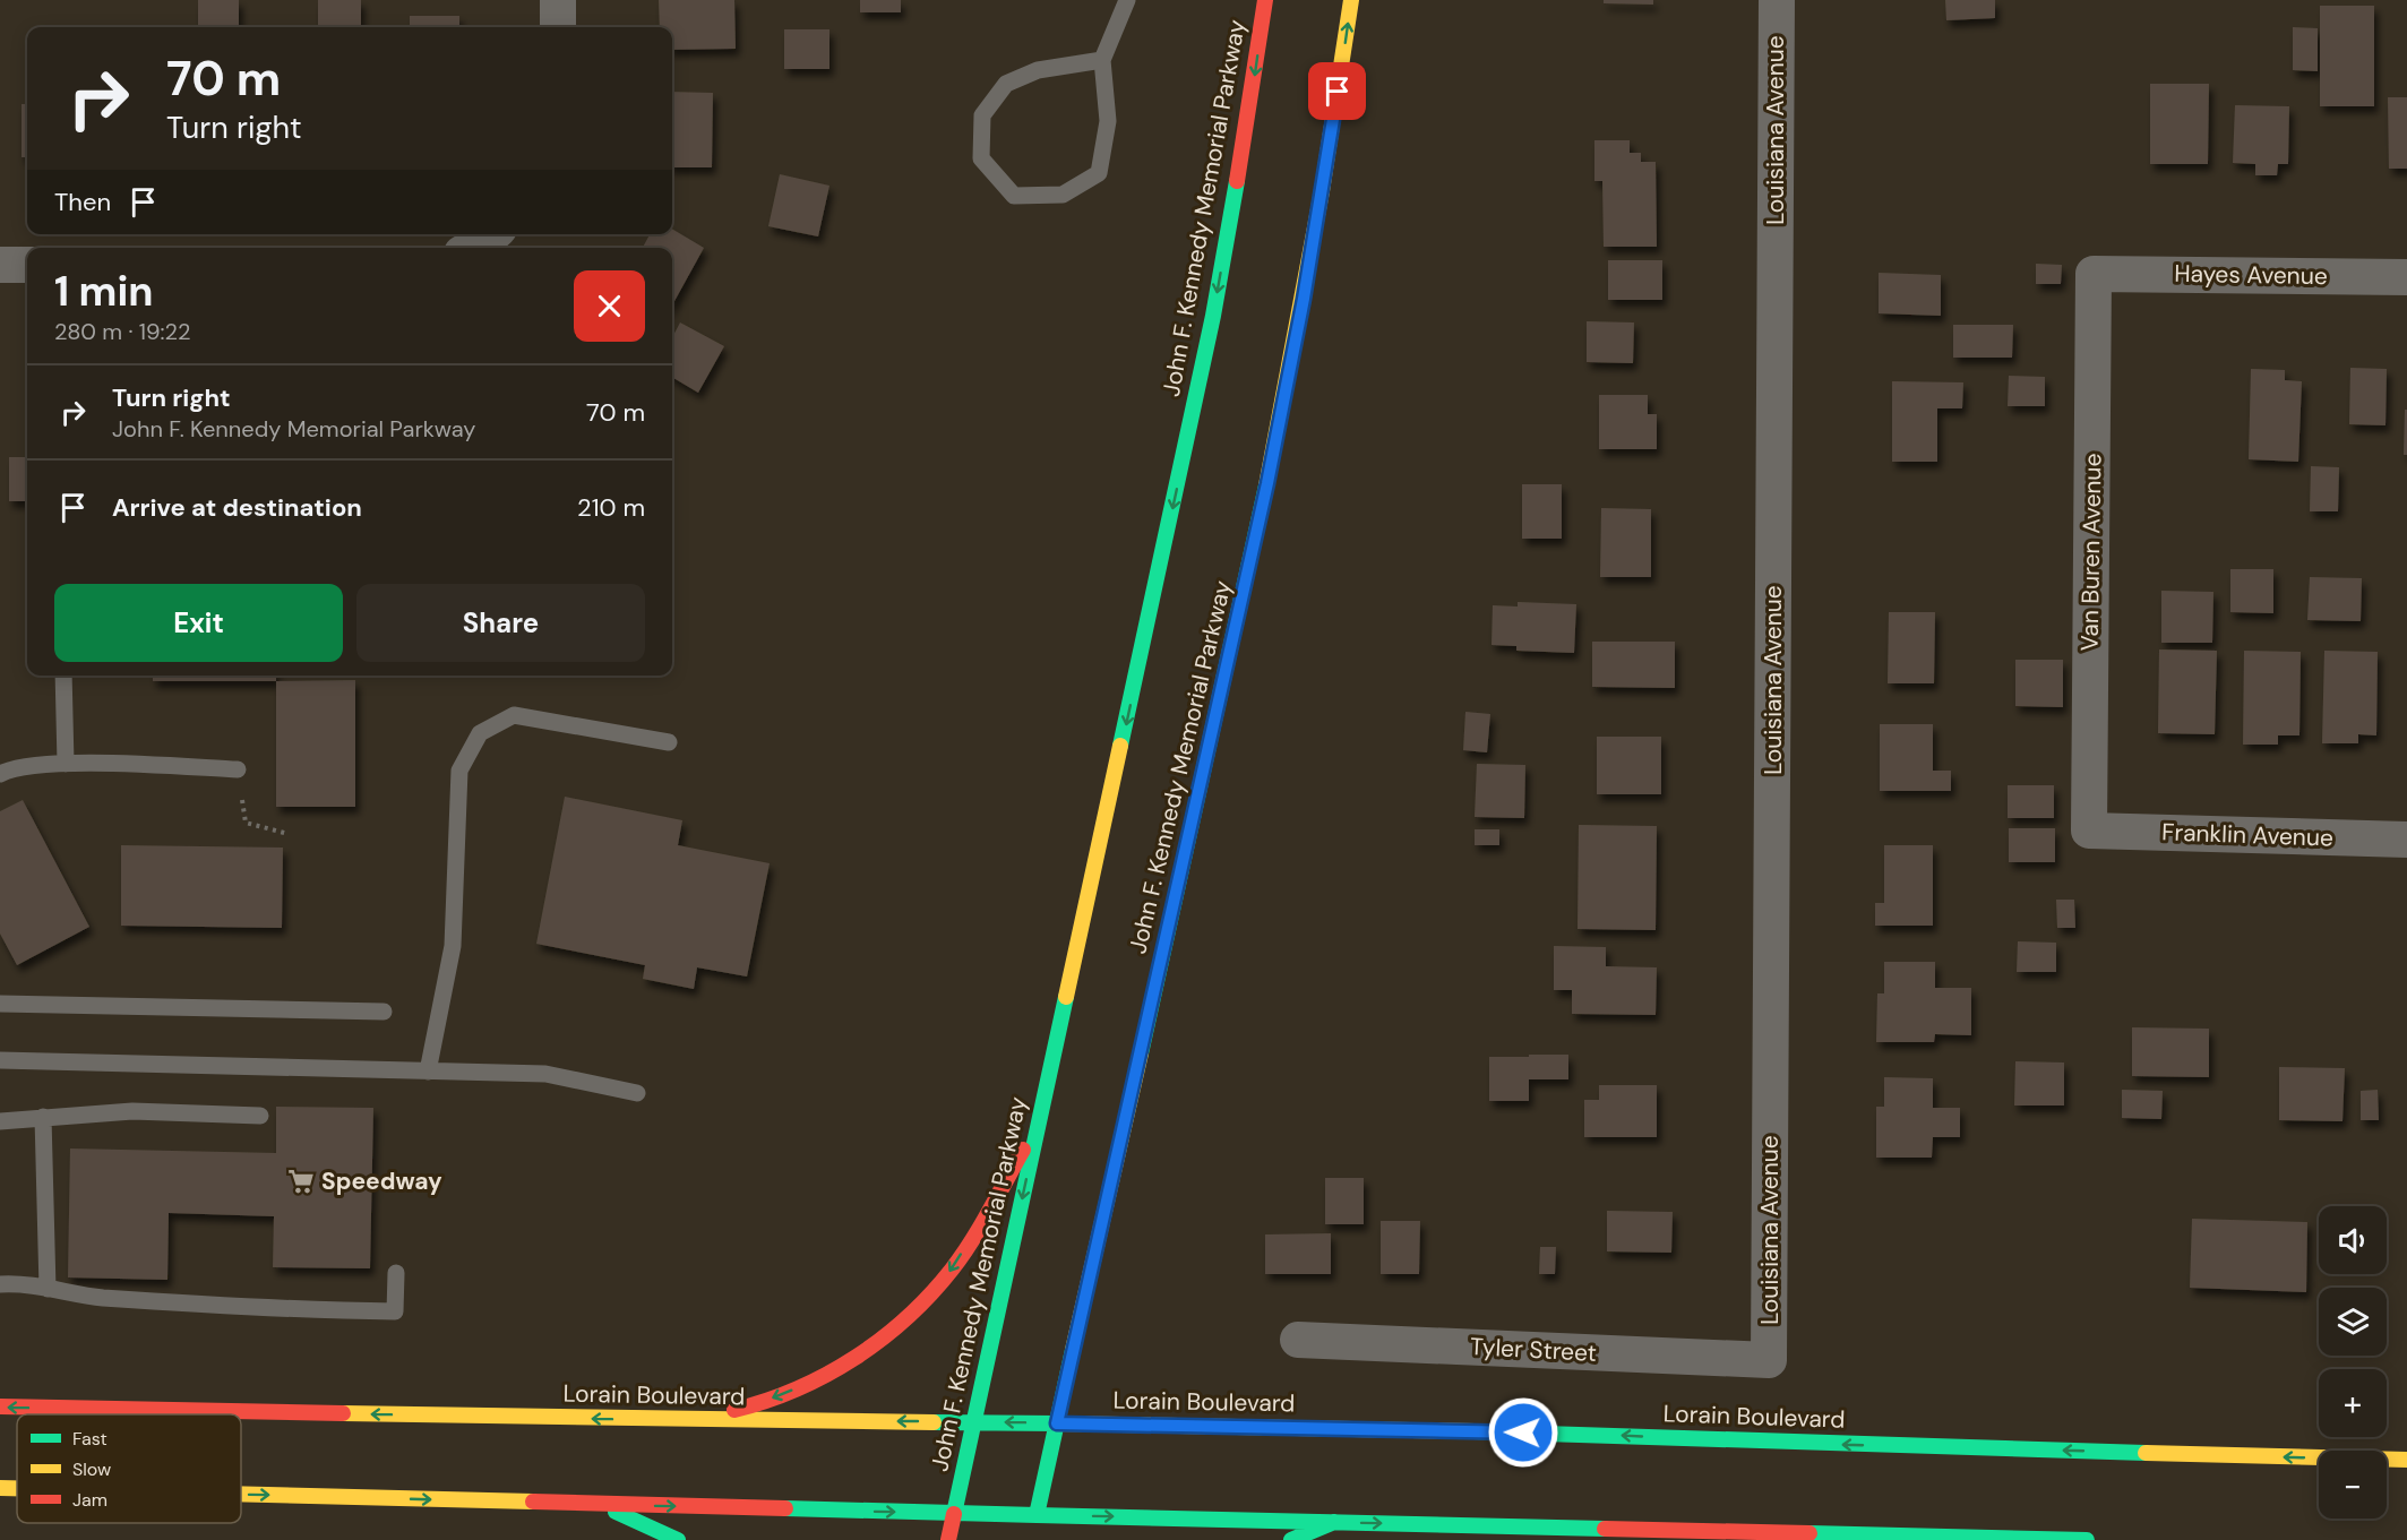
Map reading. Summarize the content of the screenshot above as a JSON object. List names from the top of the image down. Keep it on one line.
{"streets":{"main road":["John F. Kennedy Memorial Parkway","Lorain Boulevard"],"street":["Louisiana Avenue","Hayes Avenue","Van Buren Avenue","Franklin Avenue","Tyler Street"]},"crossings":[["Louisiana Avenue","Tyler Street"],["John F. Kennedy Memorial Parkway","Lorain Boulevard"],["Hayes Avenue","Van Buren Avenue"],["Van Buren Avenue","Franklin Avenue"]],"places":{"supermarket":["Speedway"]},"legend":["Fast","Slow","Jam"],"page":{"turn":["70 m","Turn right"],"then":"Then","heading":["1 min","280 m · 19:22"],"list":[{"name":"Turn right","note":"John F. Kennedy Memorial Parkway","value":"70 m"},{"name":"Arrive at destination","value":"210 m"}],"buttons":["Exit","Share"],"map_buttons":["+","−"]}}
